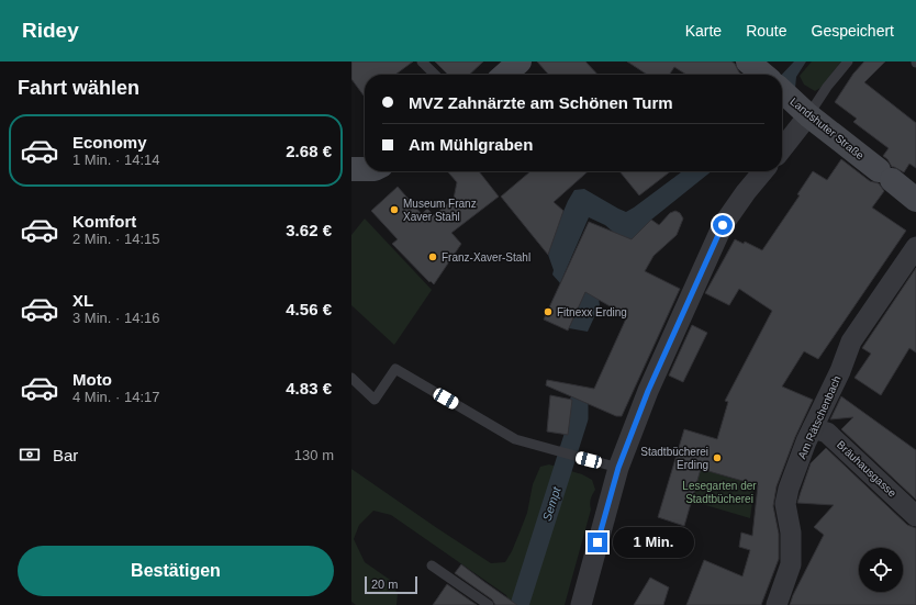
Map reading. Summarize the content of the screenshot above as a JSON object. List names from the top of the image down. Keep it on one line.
{"streets":{"street":["Landshuter Straße","Am Rätschenbach","Bräuhausgasse"]},"crossings":[["Am Rätschenbach","Bräuhausgasse"]],"water":["Sempt"],"parks":["Lesegarten der Stadtbücherei"],"places":["Museum Franz Xaver Stahl","Franz-Xaver-Stahl","Fitnexx Erding","Stadtbücherei Erding"],"scale_bar":"20 m","page":{"header":"Ridey","nav":["Karte","Route","Gespeichert"],"heading":"Fahrt wählen","banner":["MVZ Zahnärzte am Schönen Turm","Am Mühlgraben"],"list":[{"name":"Economy","note":"1 Min. · 14:14","value":"2.68 €"},{"name":"Komfort","note":"2 Min. · 14:15","value":"3.62 €"},{"name":"XL","note":"3 Min. · 14:16","value":"4.56 €"},{"name":"Moto","note":"4 Min. · 14:17","value":"4.83 €"}],"pay":["Bar","130 m"],"bubble":"1 Min.","buttons":"Bestätigen","scale":"20 m"}}
